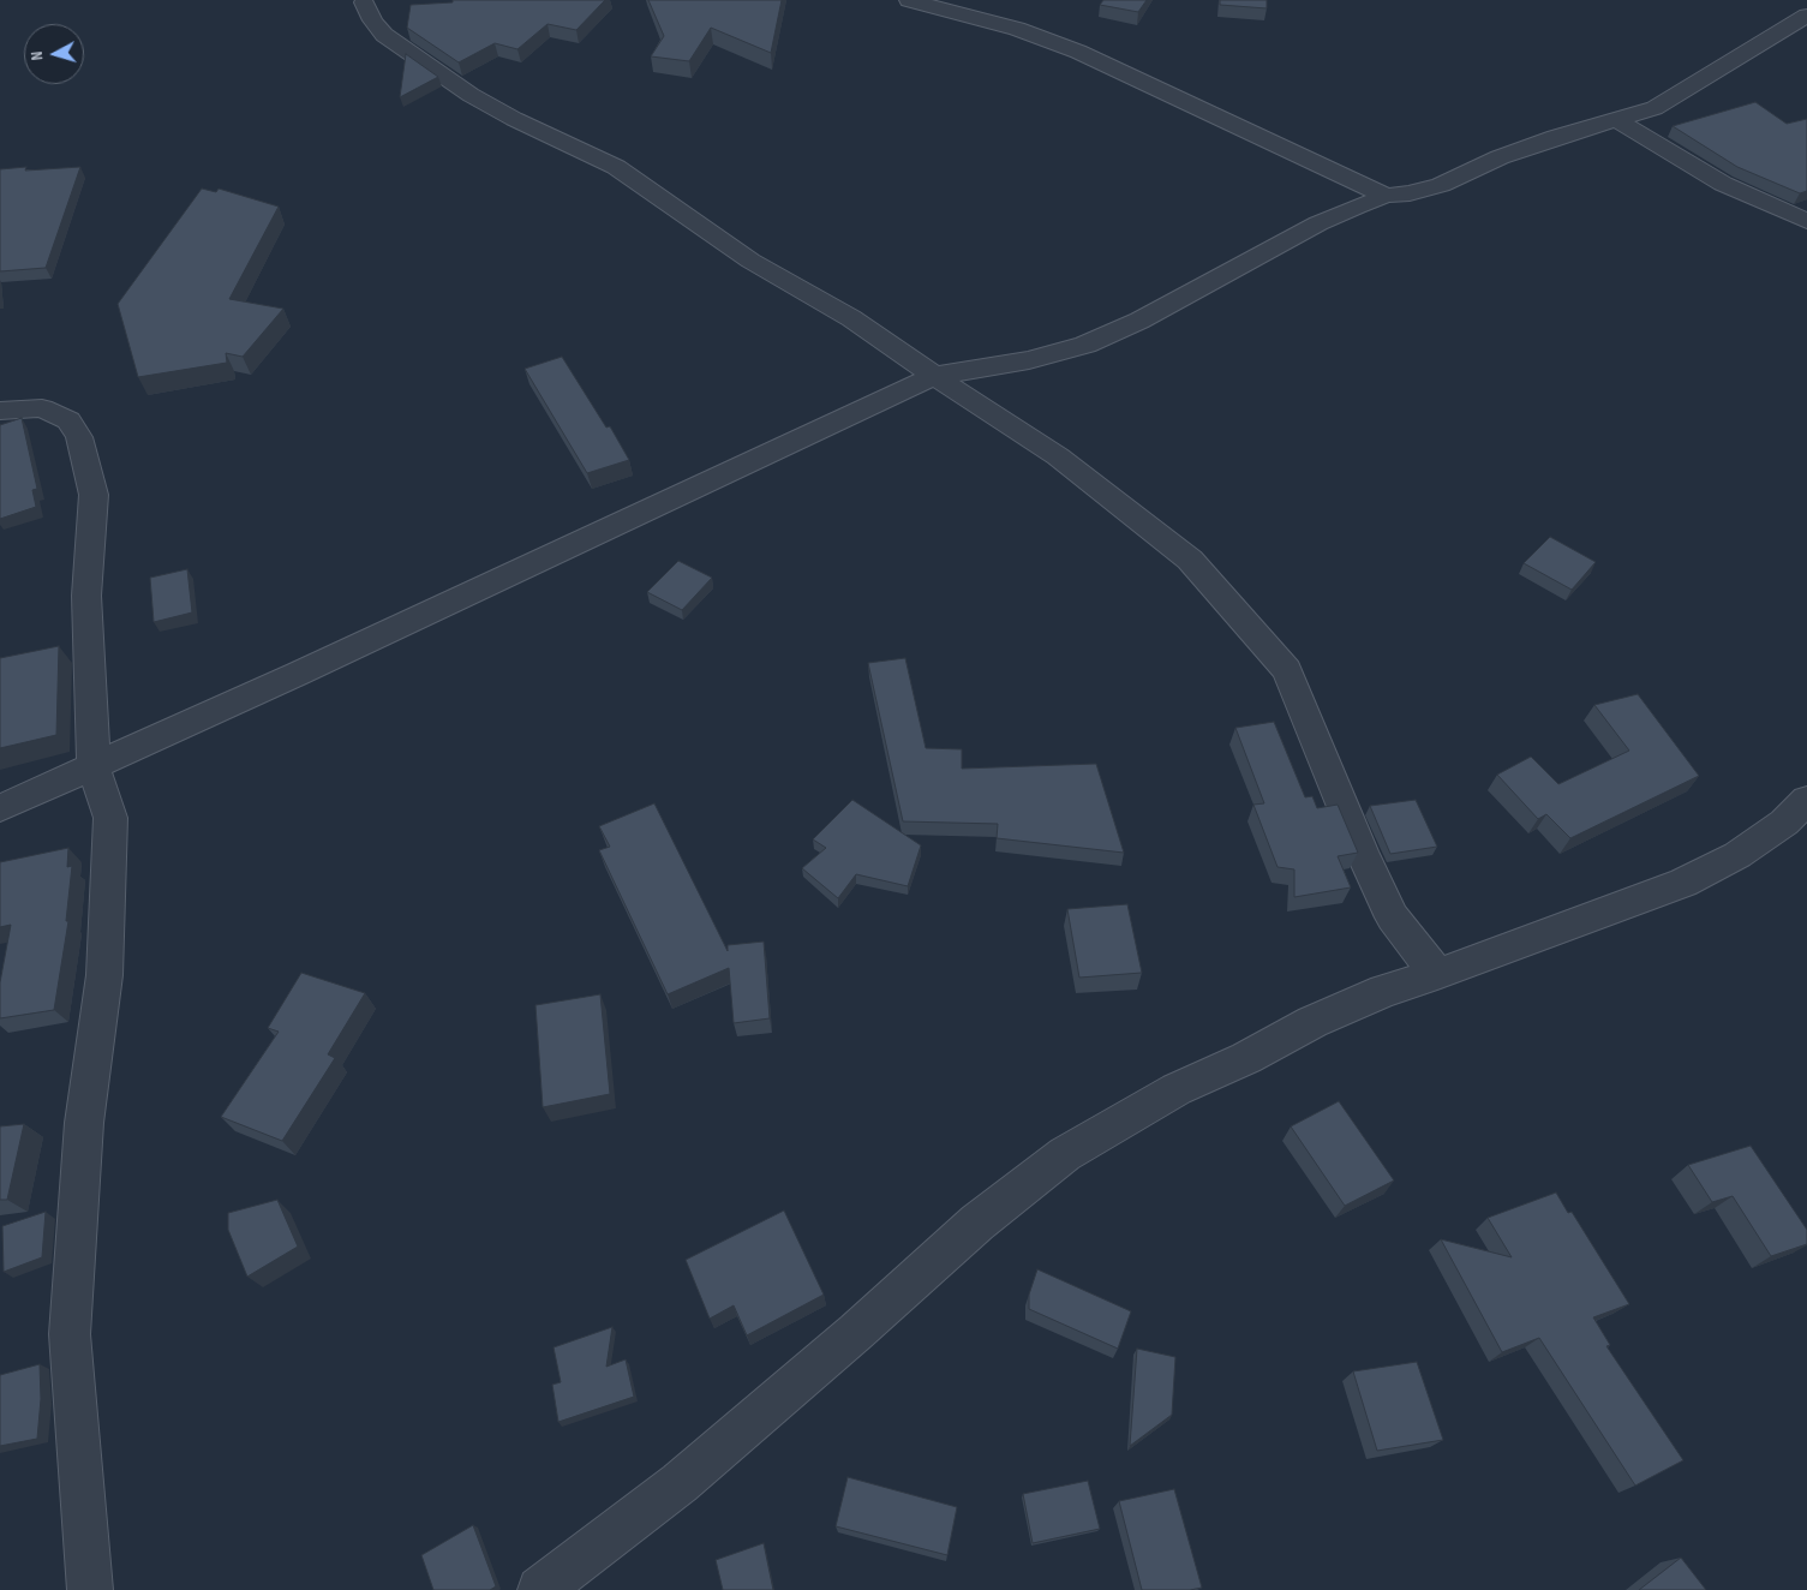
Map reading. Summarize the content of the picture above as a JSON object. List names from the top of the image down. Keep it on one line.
{"north":"left"}
